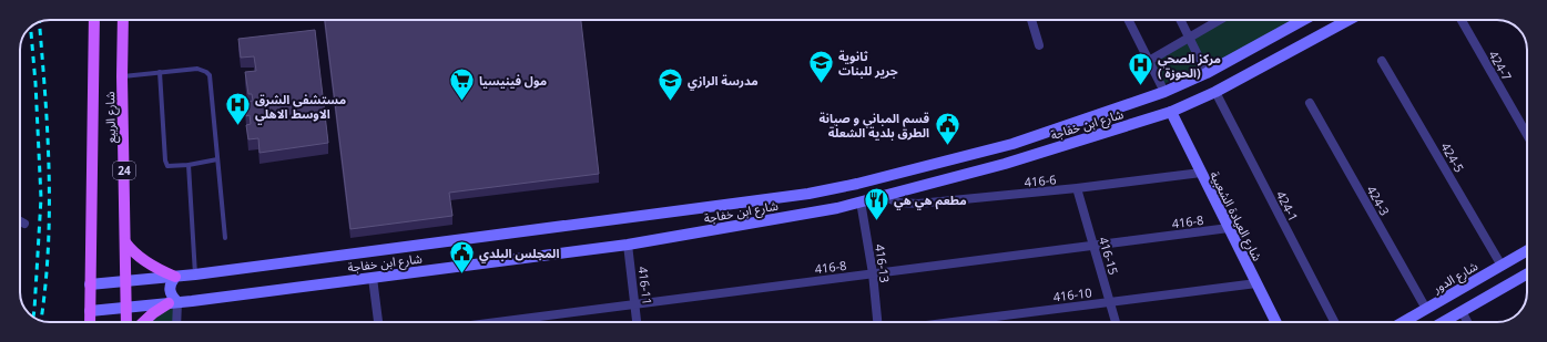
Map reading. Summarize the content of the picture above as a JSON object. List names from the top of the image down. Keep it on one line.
{"streets":{"main road":["شارع الربيع","24"],"street":["424-7","شارع ابن خفاجة","424-5","416-6","424-3","424-1","شارع العيادة الشعبية","416-8","416-15","416-13","شارع الدور","416-11","416-10"]},"crossings":[["شارع الربيع","شارع ابن خفاجة"],["شارع ابن خفاجة","416-6"],["شارع ابن خفاجة","424-1"],["شارع ابن خفاجة","شارع العيادة الشعبية"],["شارع ابن خفاجة","416-13"],["شارع ابن خفاجة","416-11"],["424-5","شارع الدور"],["416-6","شارع العيادة الشعبية"],["416-6","416-15"],["424-3","شارع الدور"],["شارع العيادة الشعبية","416-8"],["شارع العيادة الشعبية","416-10"],["416-8","416-15"],["416-8","416-13"],["416-8","416-11"],["416-15","416-10"]],"places":{"school or university":["ثانوية جرير للبنات","مدرسة الرازي"],"hospital":["مركز الصحي ( الحوزة)","مستشفى الشرق الاوسط الاهلي"],"supermarket":["مول فينيسيا"],"public building":["قسم المباني و صيانة الطرق بلدية الشعلة","المجلس البلدي"],"restaurant":["مطعم هي هي"]}}
